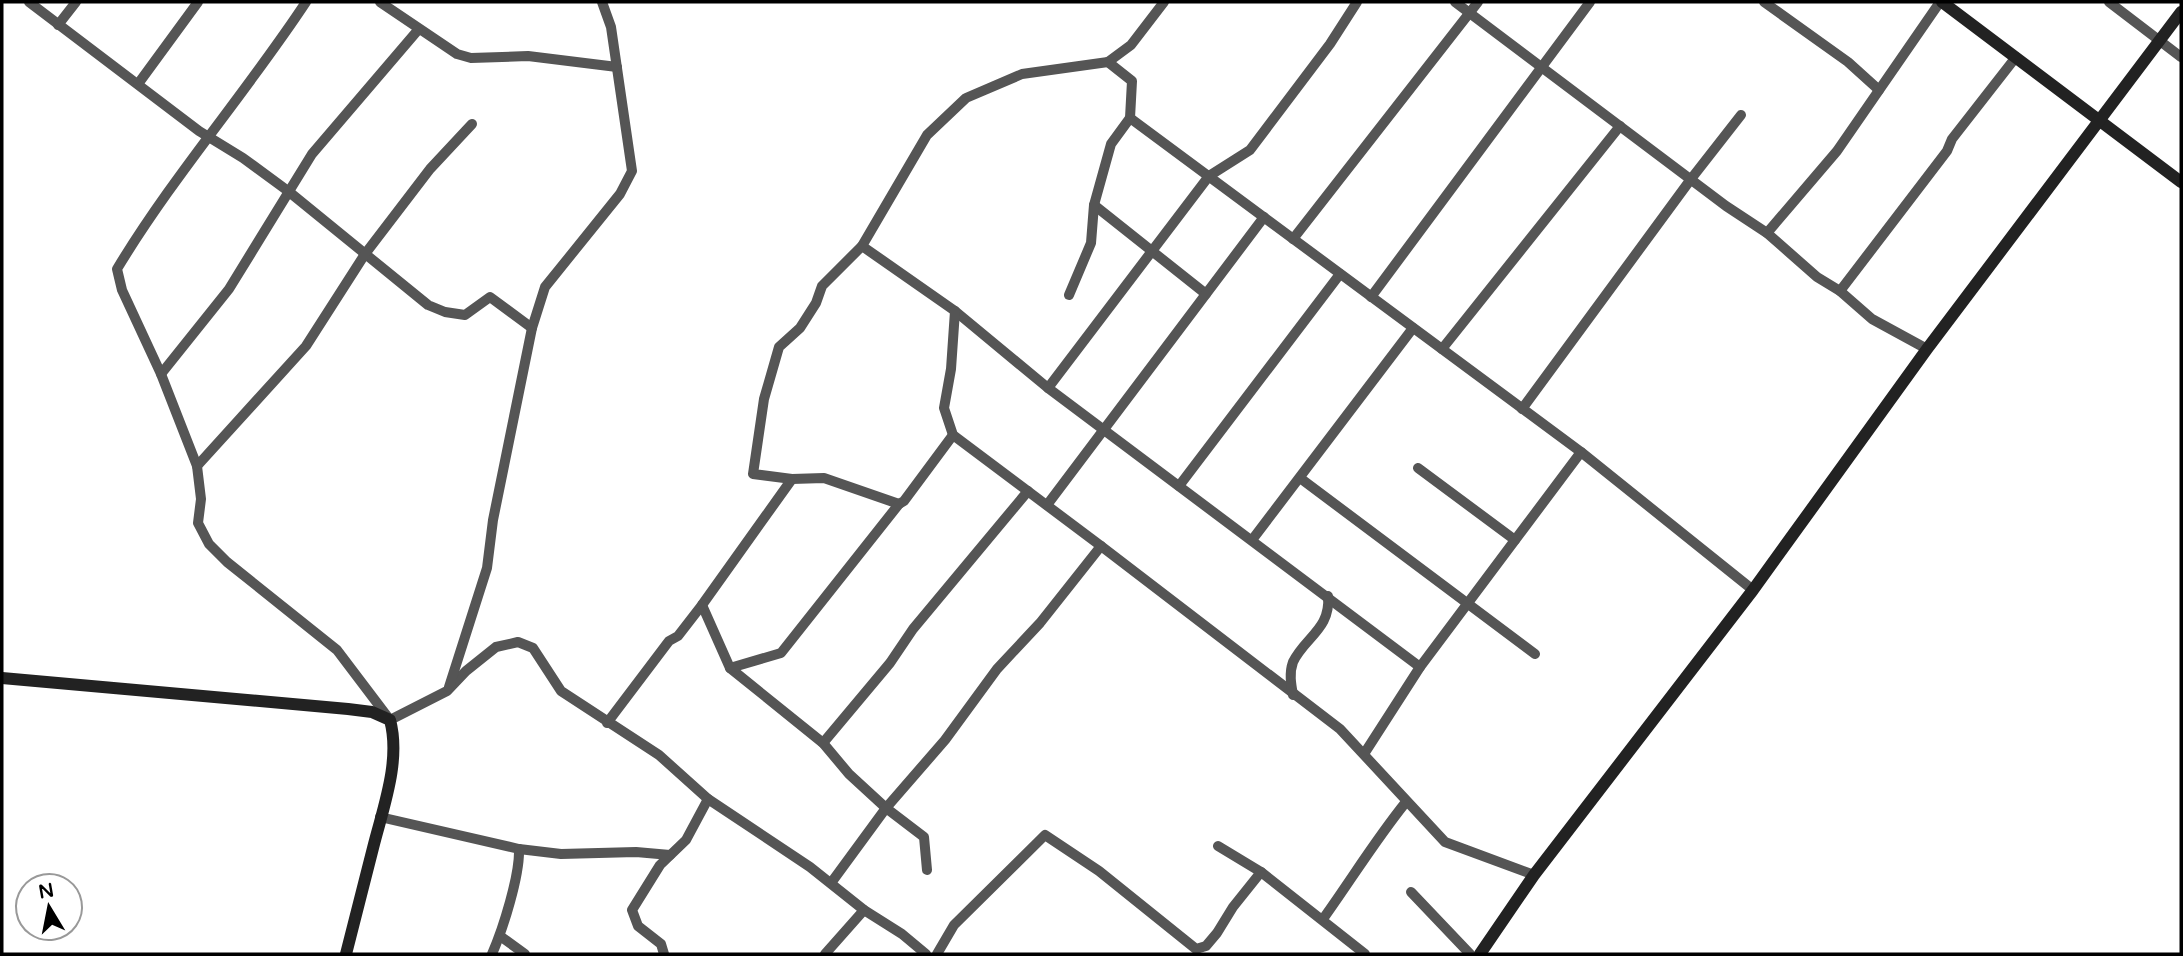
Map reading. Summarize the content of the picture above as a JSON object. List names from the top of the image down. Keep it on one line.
{"north":"top"}
